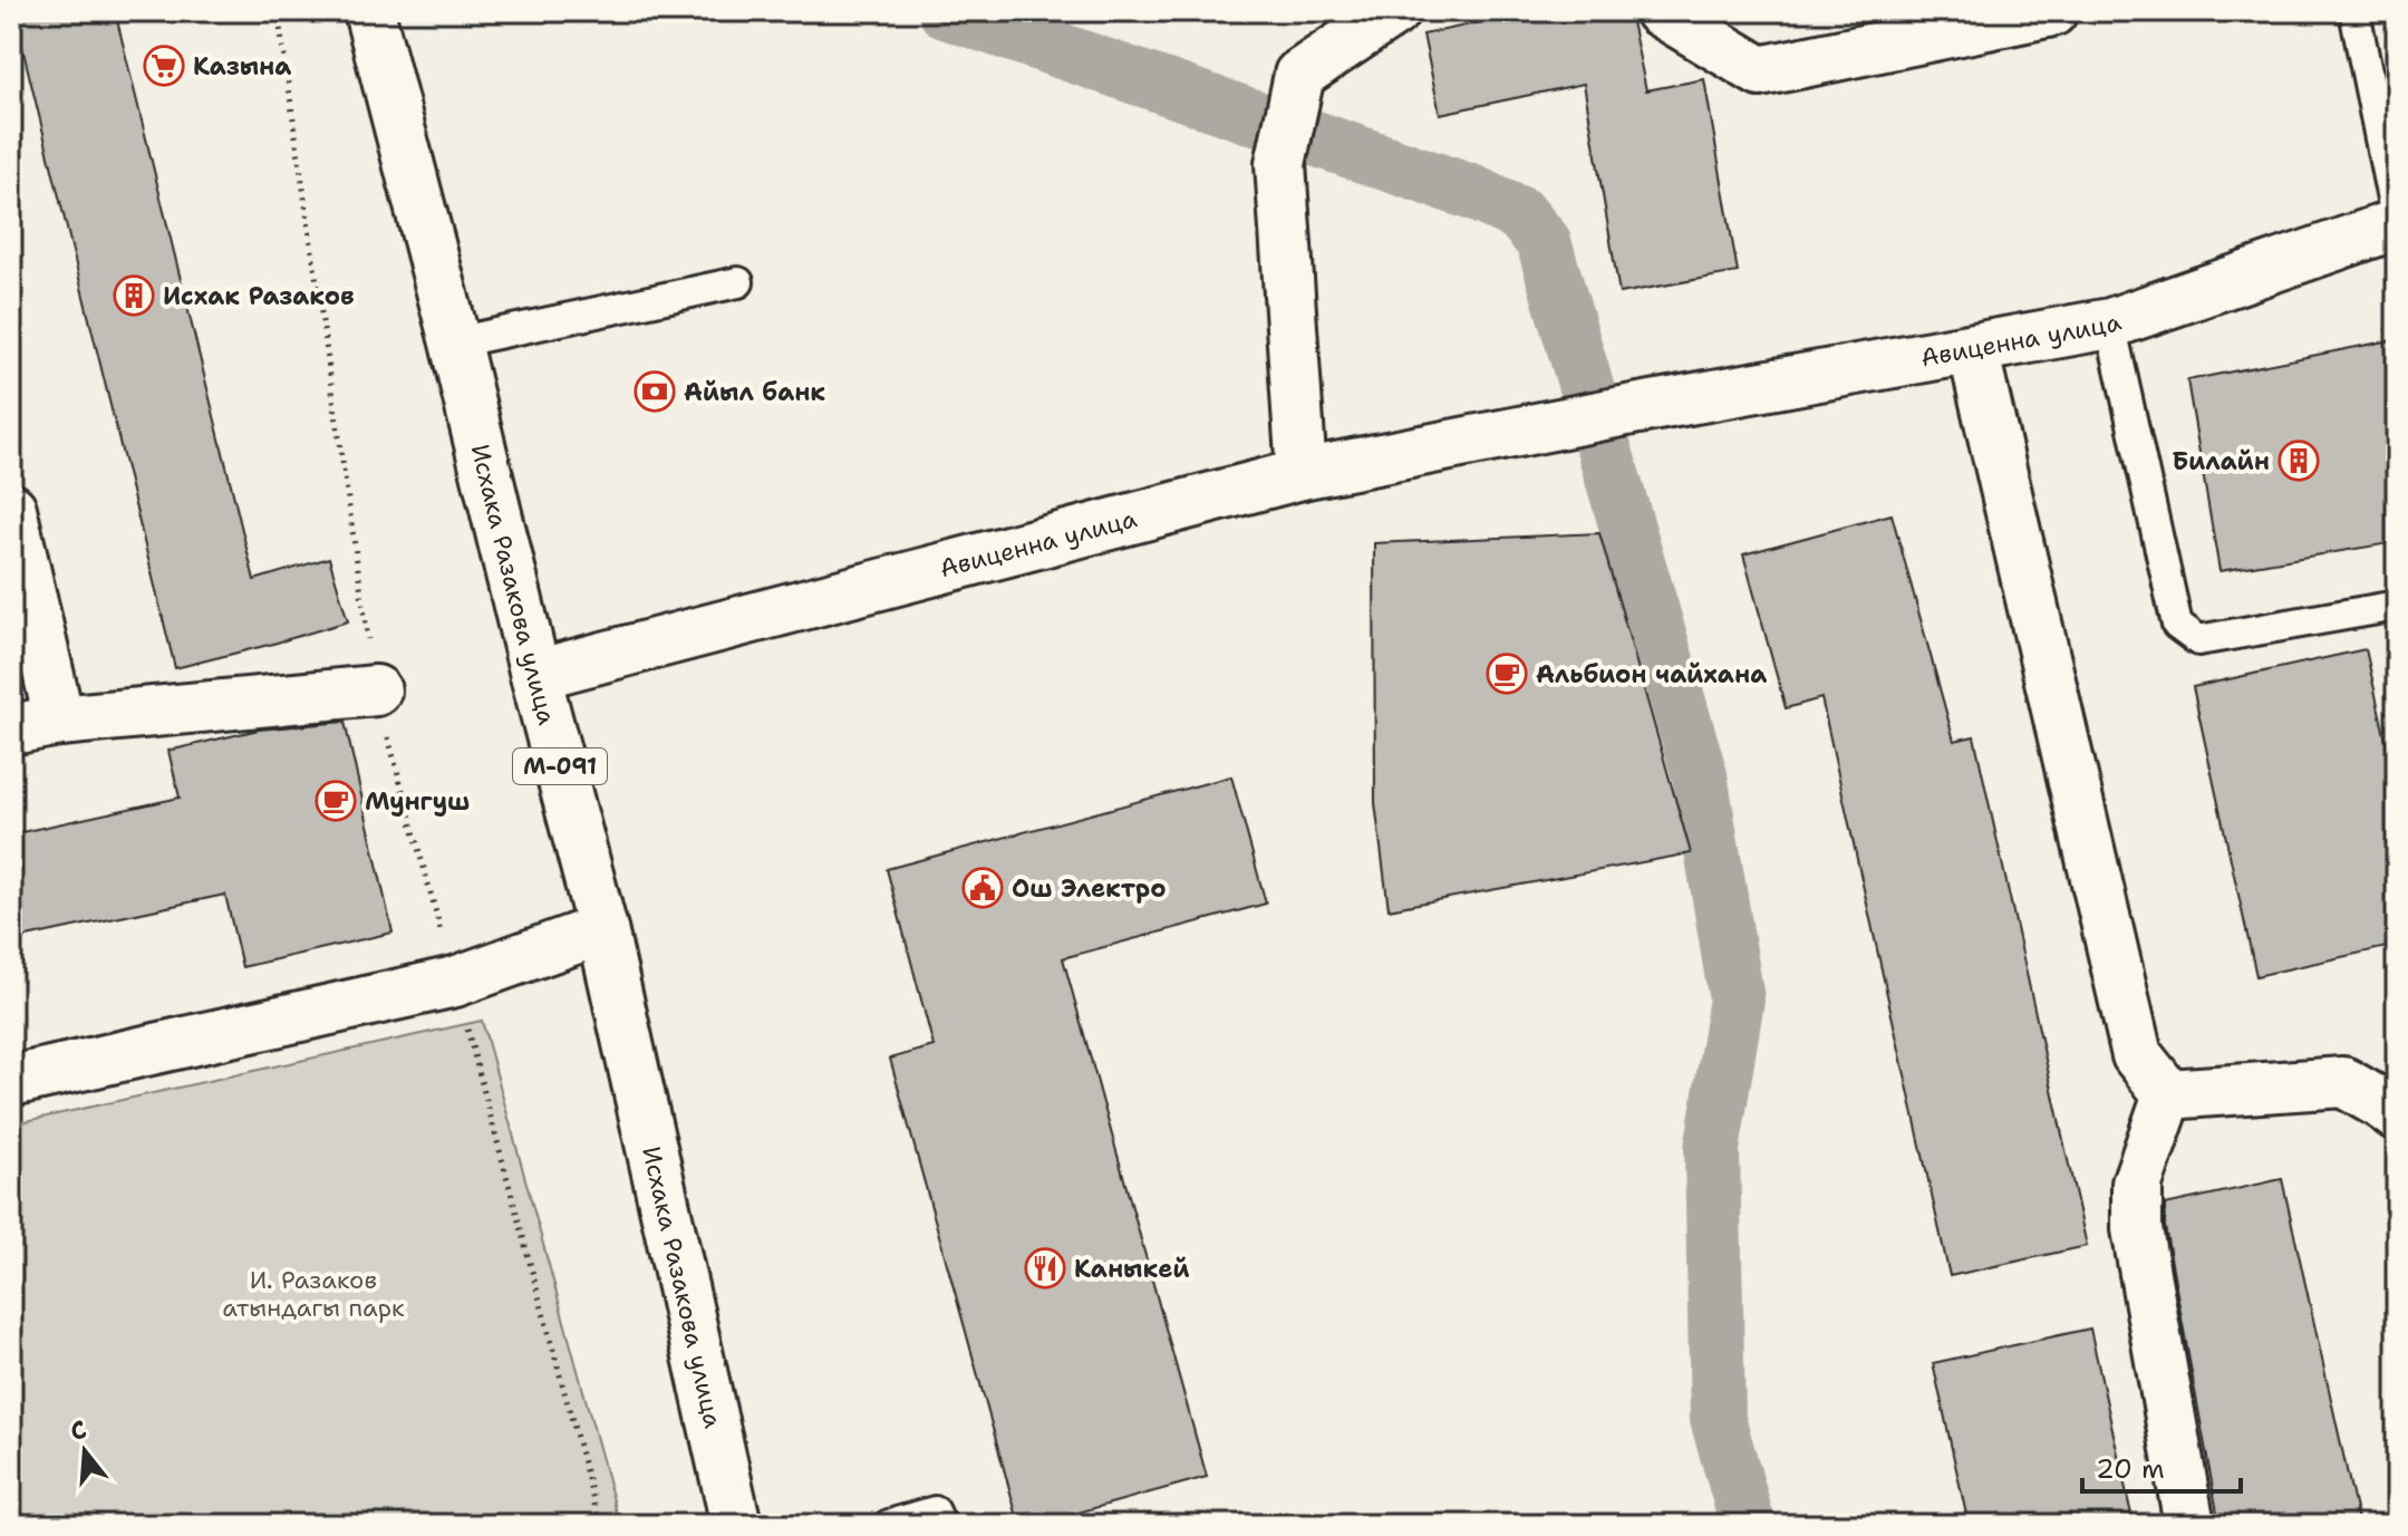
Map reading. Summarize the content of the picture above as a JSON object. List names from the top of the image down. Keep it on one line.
{"streets":{"street":["Авиценна улица","Исхака Разакова улица","М-091"]},"crossings":[["Авиценна улица","Исхака Разакова улица"]],"parks":["И. Разаков атындагы парк"],"places":{"supermarket":["Казына"],"building":["Исхак Разаков","Билайн"],"bank":["Айыл банк"],"cafe":["Альбион чайхана","Мунгуш"],"public building":["Ош Электро"],"restaurant":["Каныкей"]},"scale_bar":"20 m","north":"top"}
